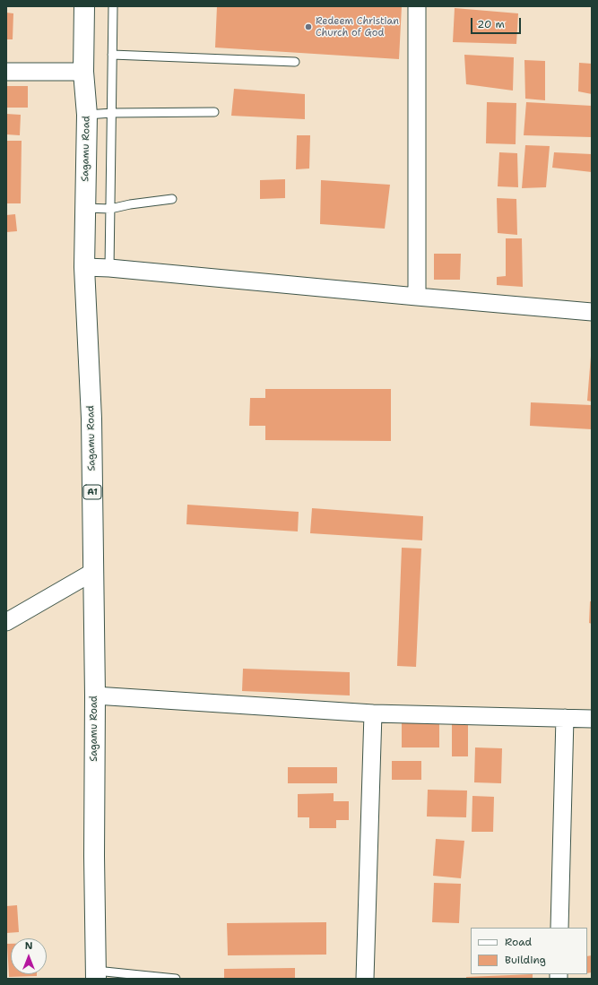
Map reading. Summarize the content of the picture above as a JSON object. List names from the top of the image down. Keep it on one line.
{"streets":{"highway":["Sagamu Road","A1"]},"places":["Redeem Christian Church of God"],"legend":["Road","Building"],"scale_bar":"20 m","north":"top"}
